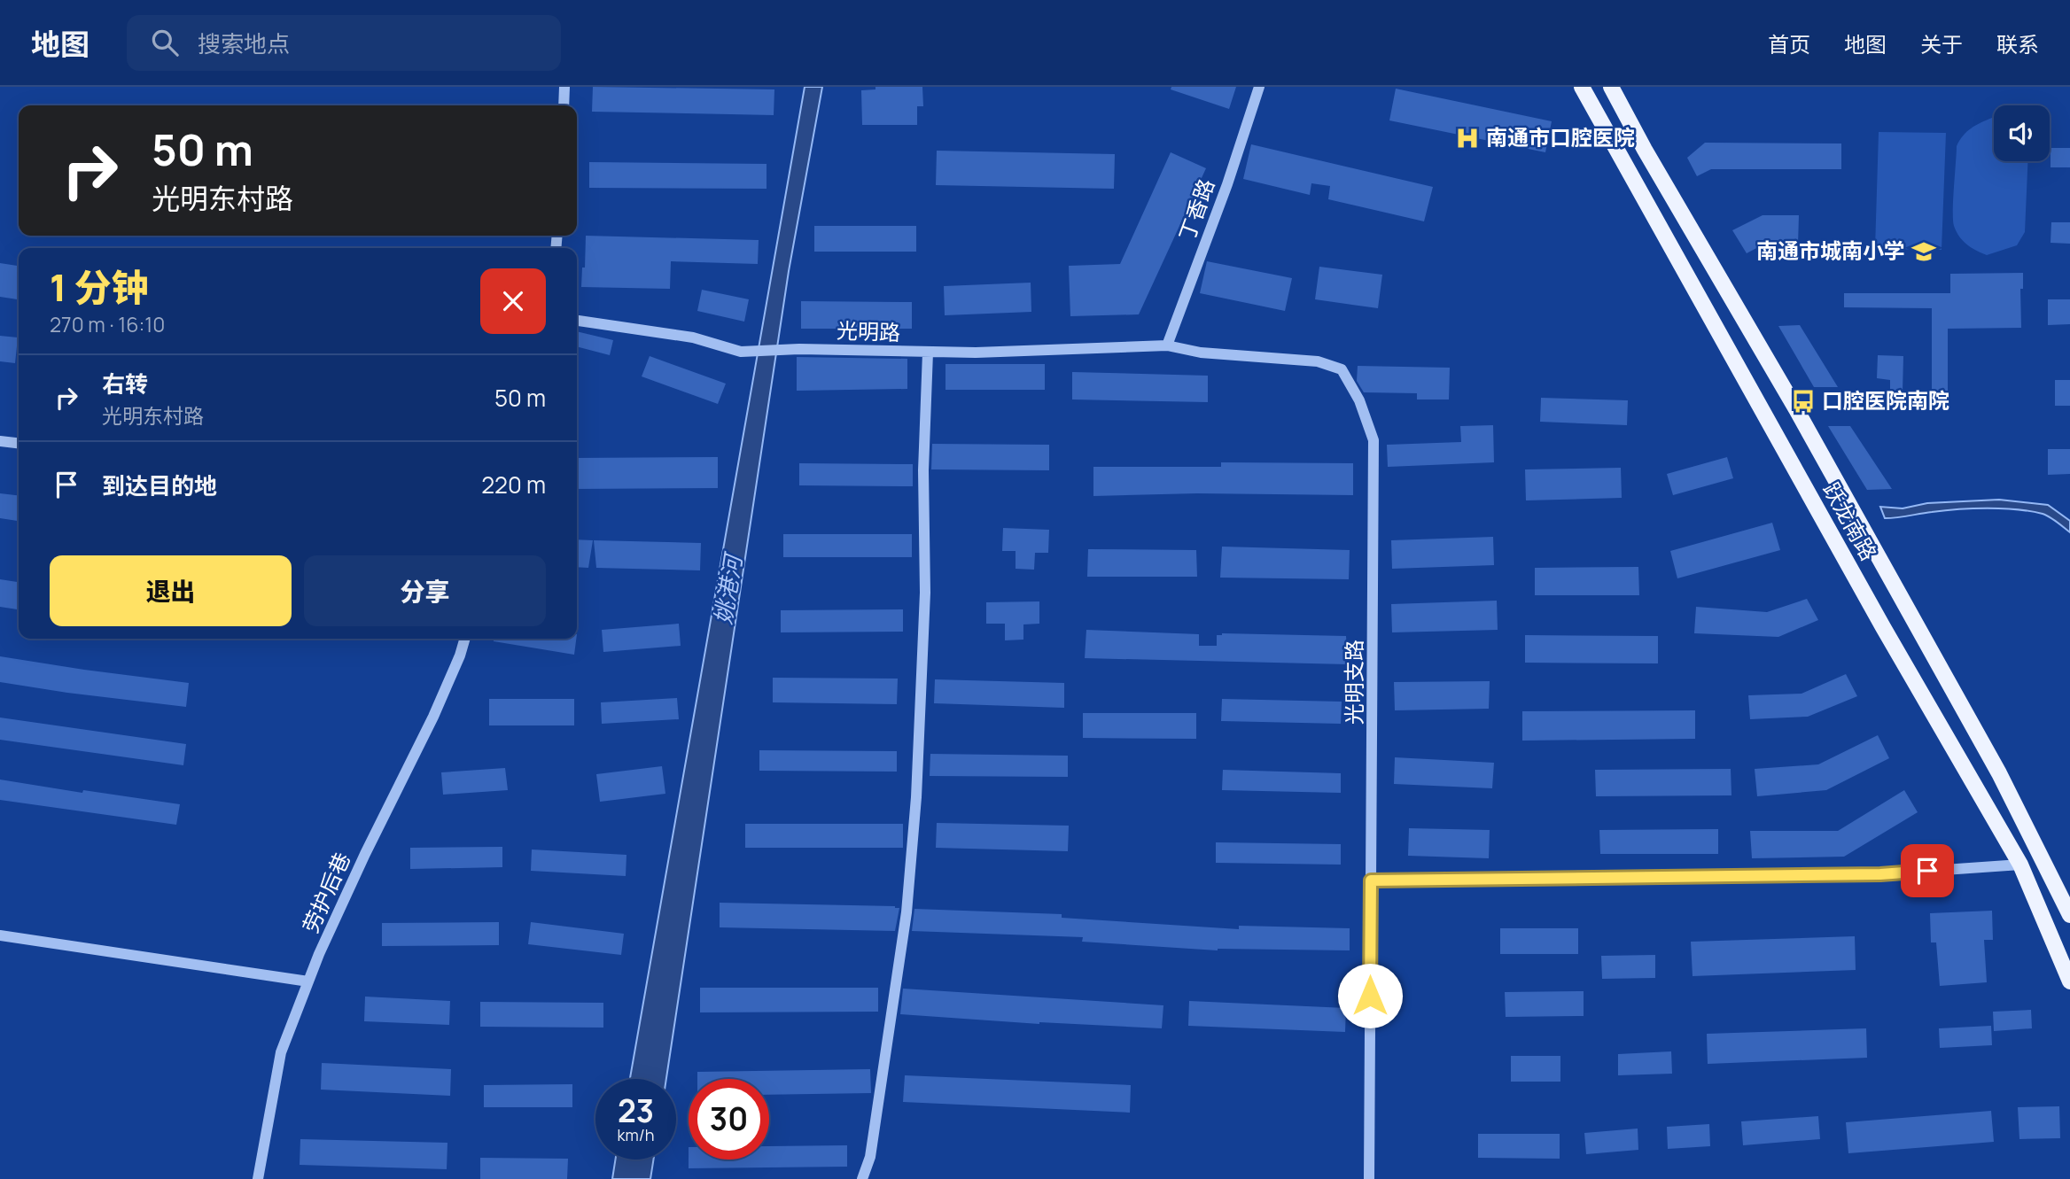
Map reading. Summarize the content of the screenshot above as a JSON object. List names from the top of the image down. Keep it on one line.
{"streets":{"main road":["跃龙南路"],"street":["丁香路","光明路","光明支路","劳护后巷"]},"crossings":[["丁香路","光明路"],["丁香路","光明支路"],["光明路","光明支路"]],"water":["姚港河"],"places":{"hospital":["南通市口腔医院"],"school or university":["南通市城南小学"],"bus stop":["口腔医院南院"]},"page":{"header":"地图","search":"搜索地点","nav":["首页","地图","关于","联系"],"turn":["50 m","光明东村路"],"heading":["1 分钟","270 m · 16:10"],"list":[{"name":"右转","note":"光明东村路","value":"50 m"},{"name":"到达目的地","value":"220 m"}],"buttons":["退出","分享"],"speed":"23 km/h","limit":"30"}}
